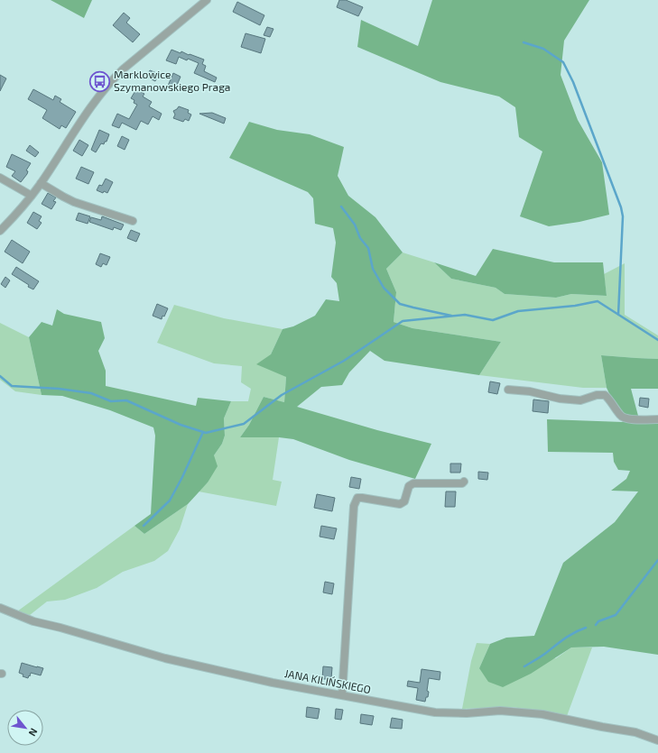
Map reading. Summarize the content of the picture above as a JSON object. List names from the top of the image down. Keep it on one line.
{"streets":{"street":["JANA KILIŃSKIEGO"]},"places":{"bus stop":["Marklowice Szymanowskiego Praga"]},"north":"bottom right"}
